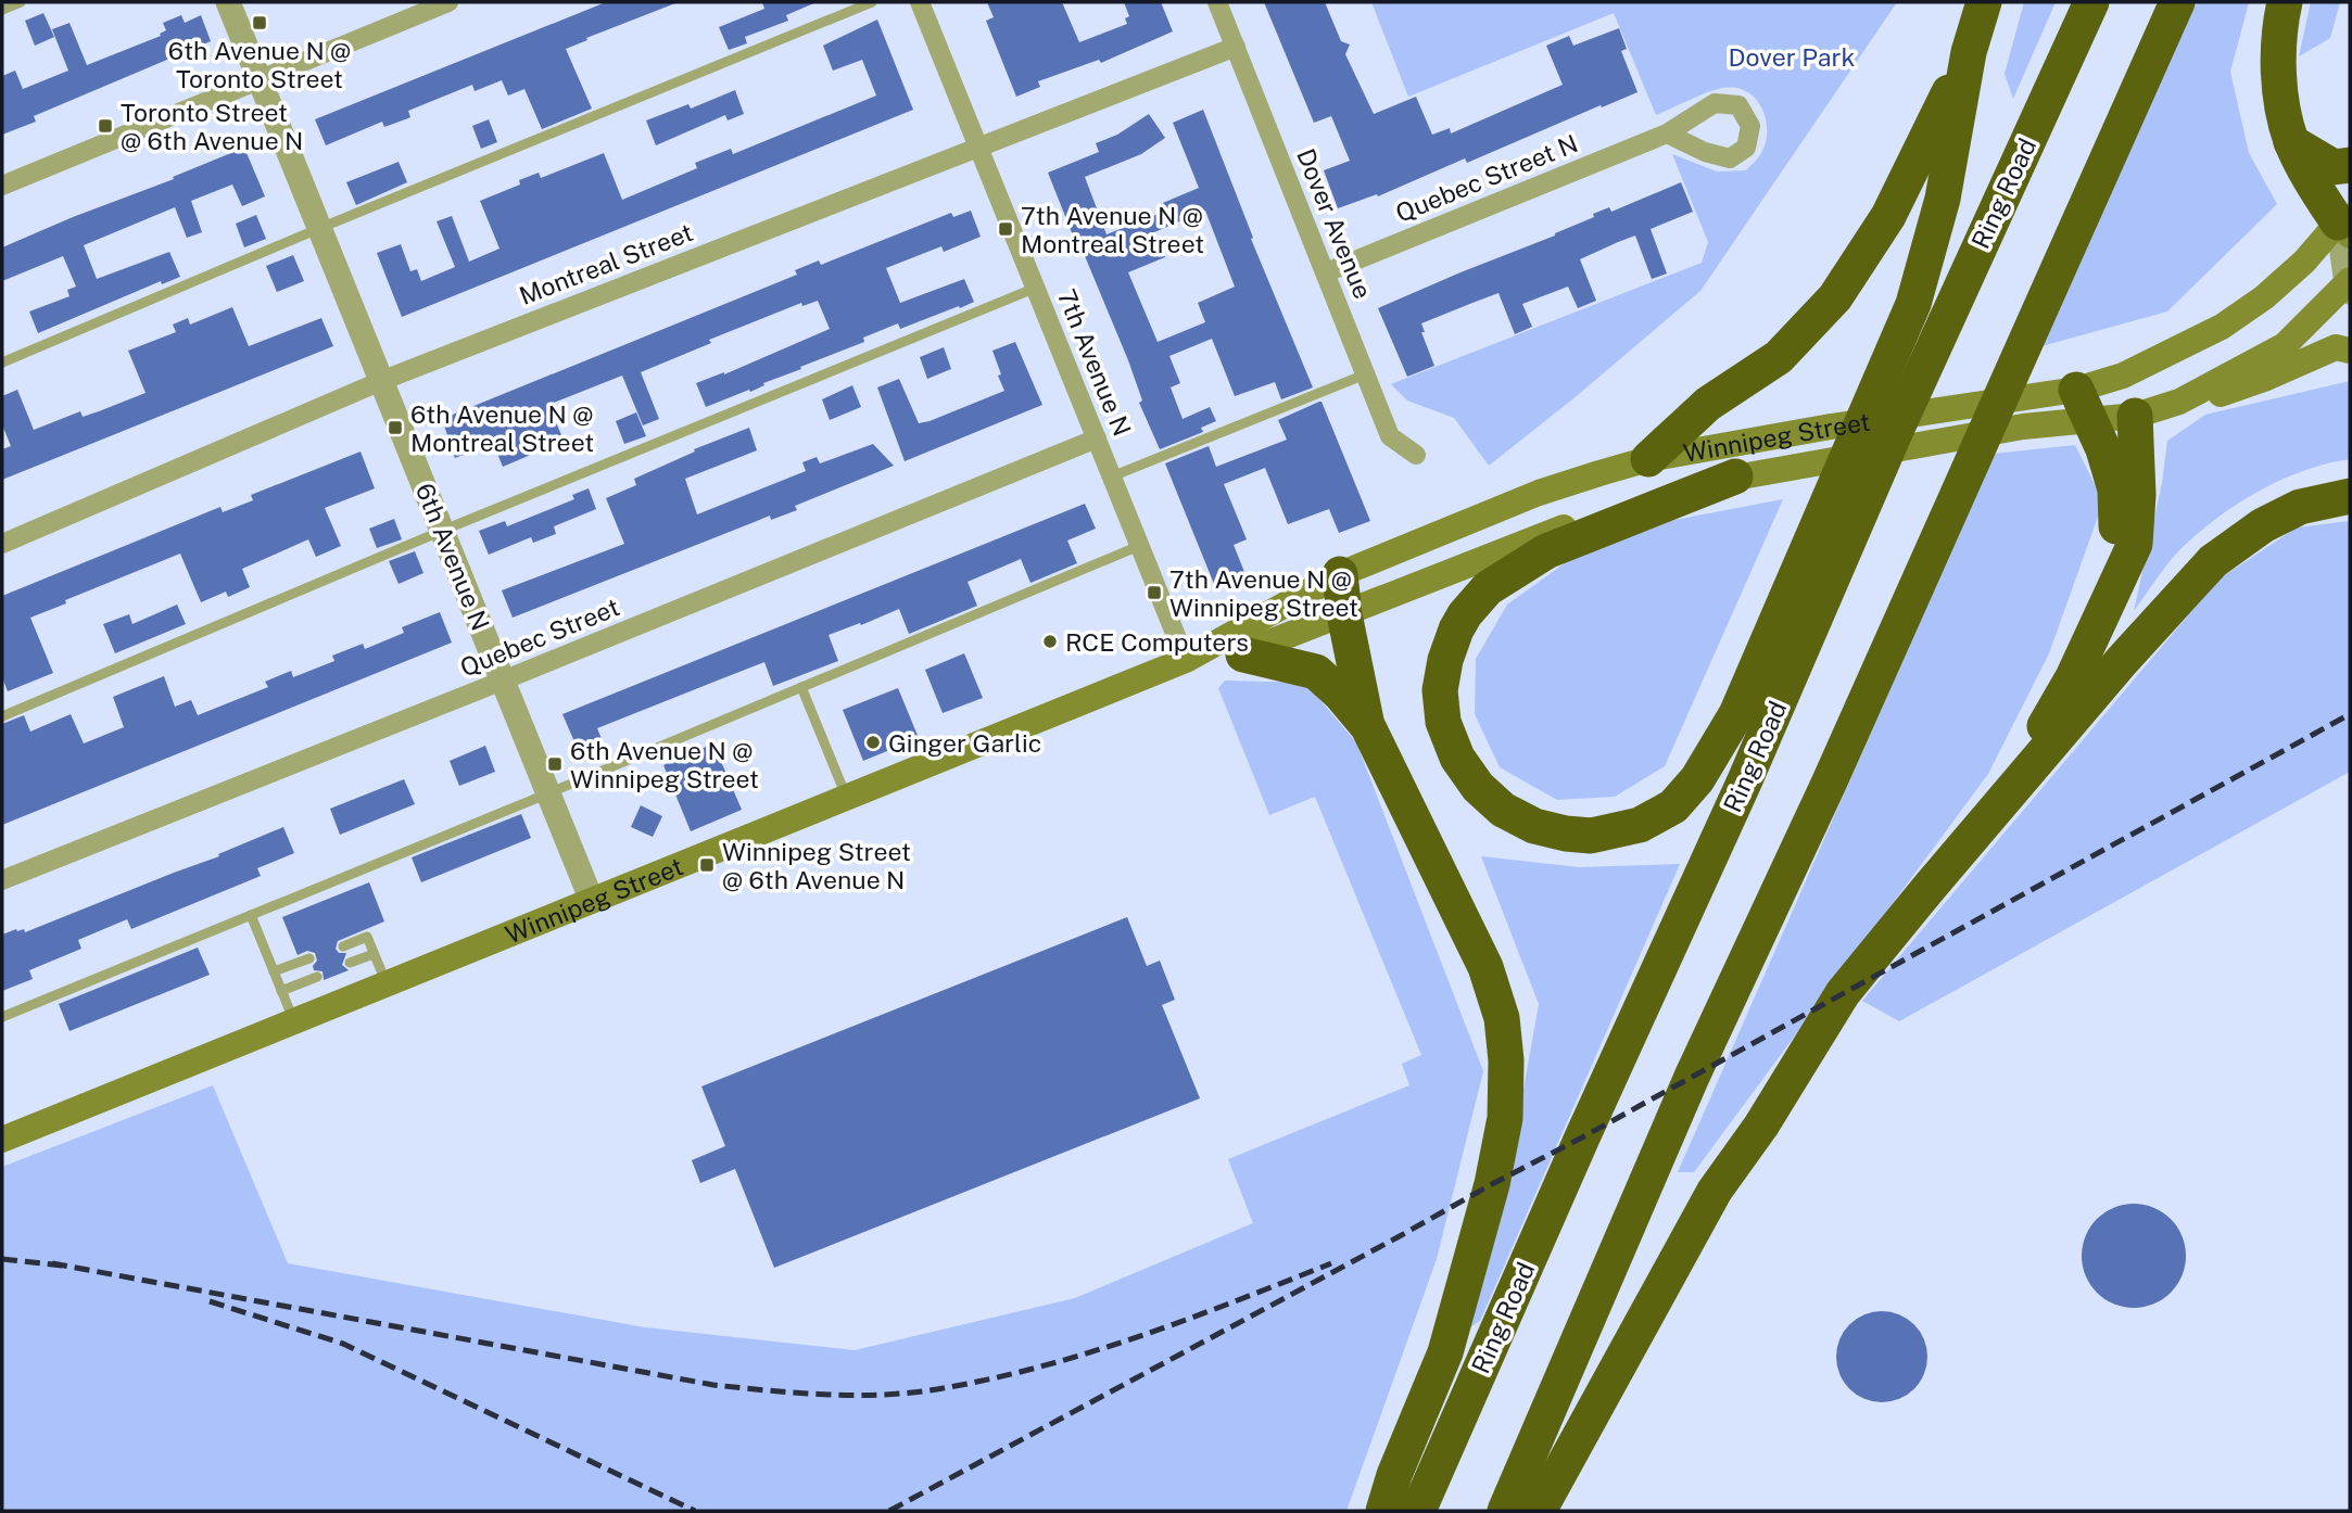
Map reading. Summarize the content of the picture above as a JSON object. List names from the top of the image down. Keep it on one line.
{"streets":{"highway":["Ring Road"],"main road":["Winnipeg Street"],"street":["Quebec Street N","Dover Avenue","Montreal Street","7th Avenue N","6th Avenue N","Quebec Street"]},"crossings":[["Quebec Street N","Dover Avenue"],["Dover Avenue","Montreal Street"],["Montreal Street","7th Avenue N"],["Montreal Street","6th Avenue N"],["7th Avenue N","Winnipeg Street"],["7th Avenue N","Quebec Street"],["Winnipeg Street","6th Avenue N"],["6th Avenue N","Quebec Street"]],"parks":["Dover Park"],"places":{"transit":["6th Avenue N @ Toronto Street","Toronto Street @ 6th Avenue N","7th Avenue N @ Montreal Street","6th Avenue N @ Montreal Street","7th Avenue N @ Winnipeg Street","6th Avenue N @ Winnipeg Street","Winnipeg Street @ 6th Avenue N"],"other":["RCE Computers","Ginger Garlic"]}}
